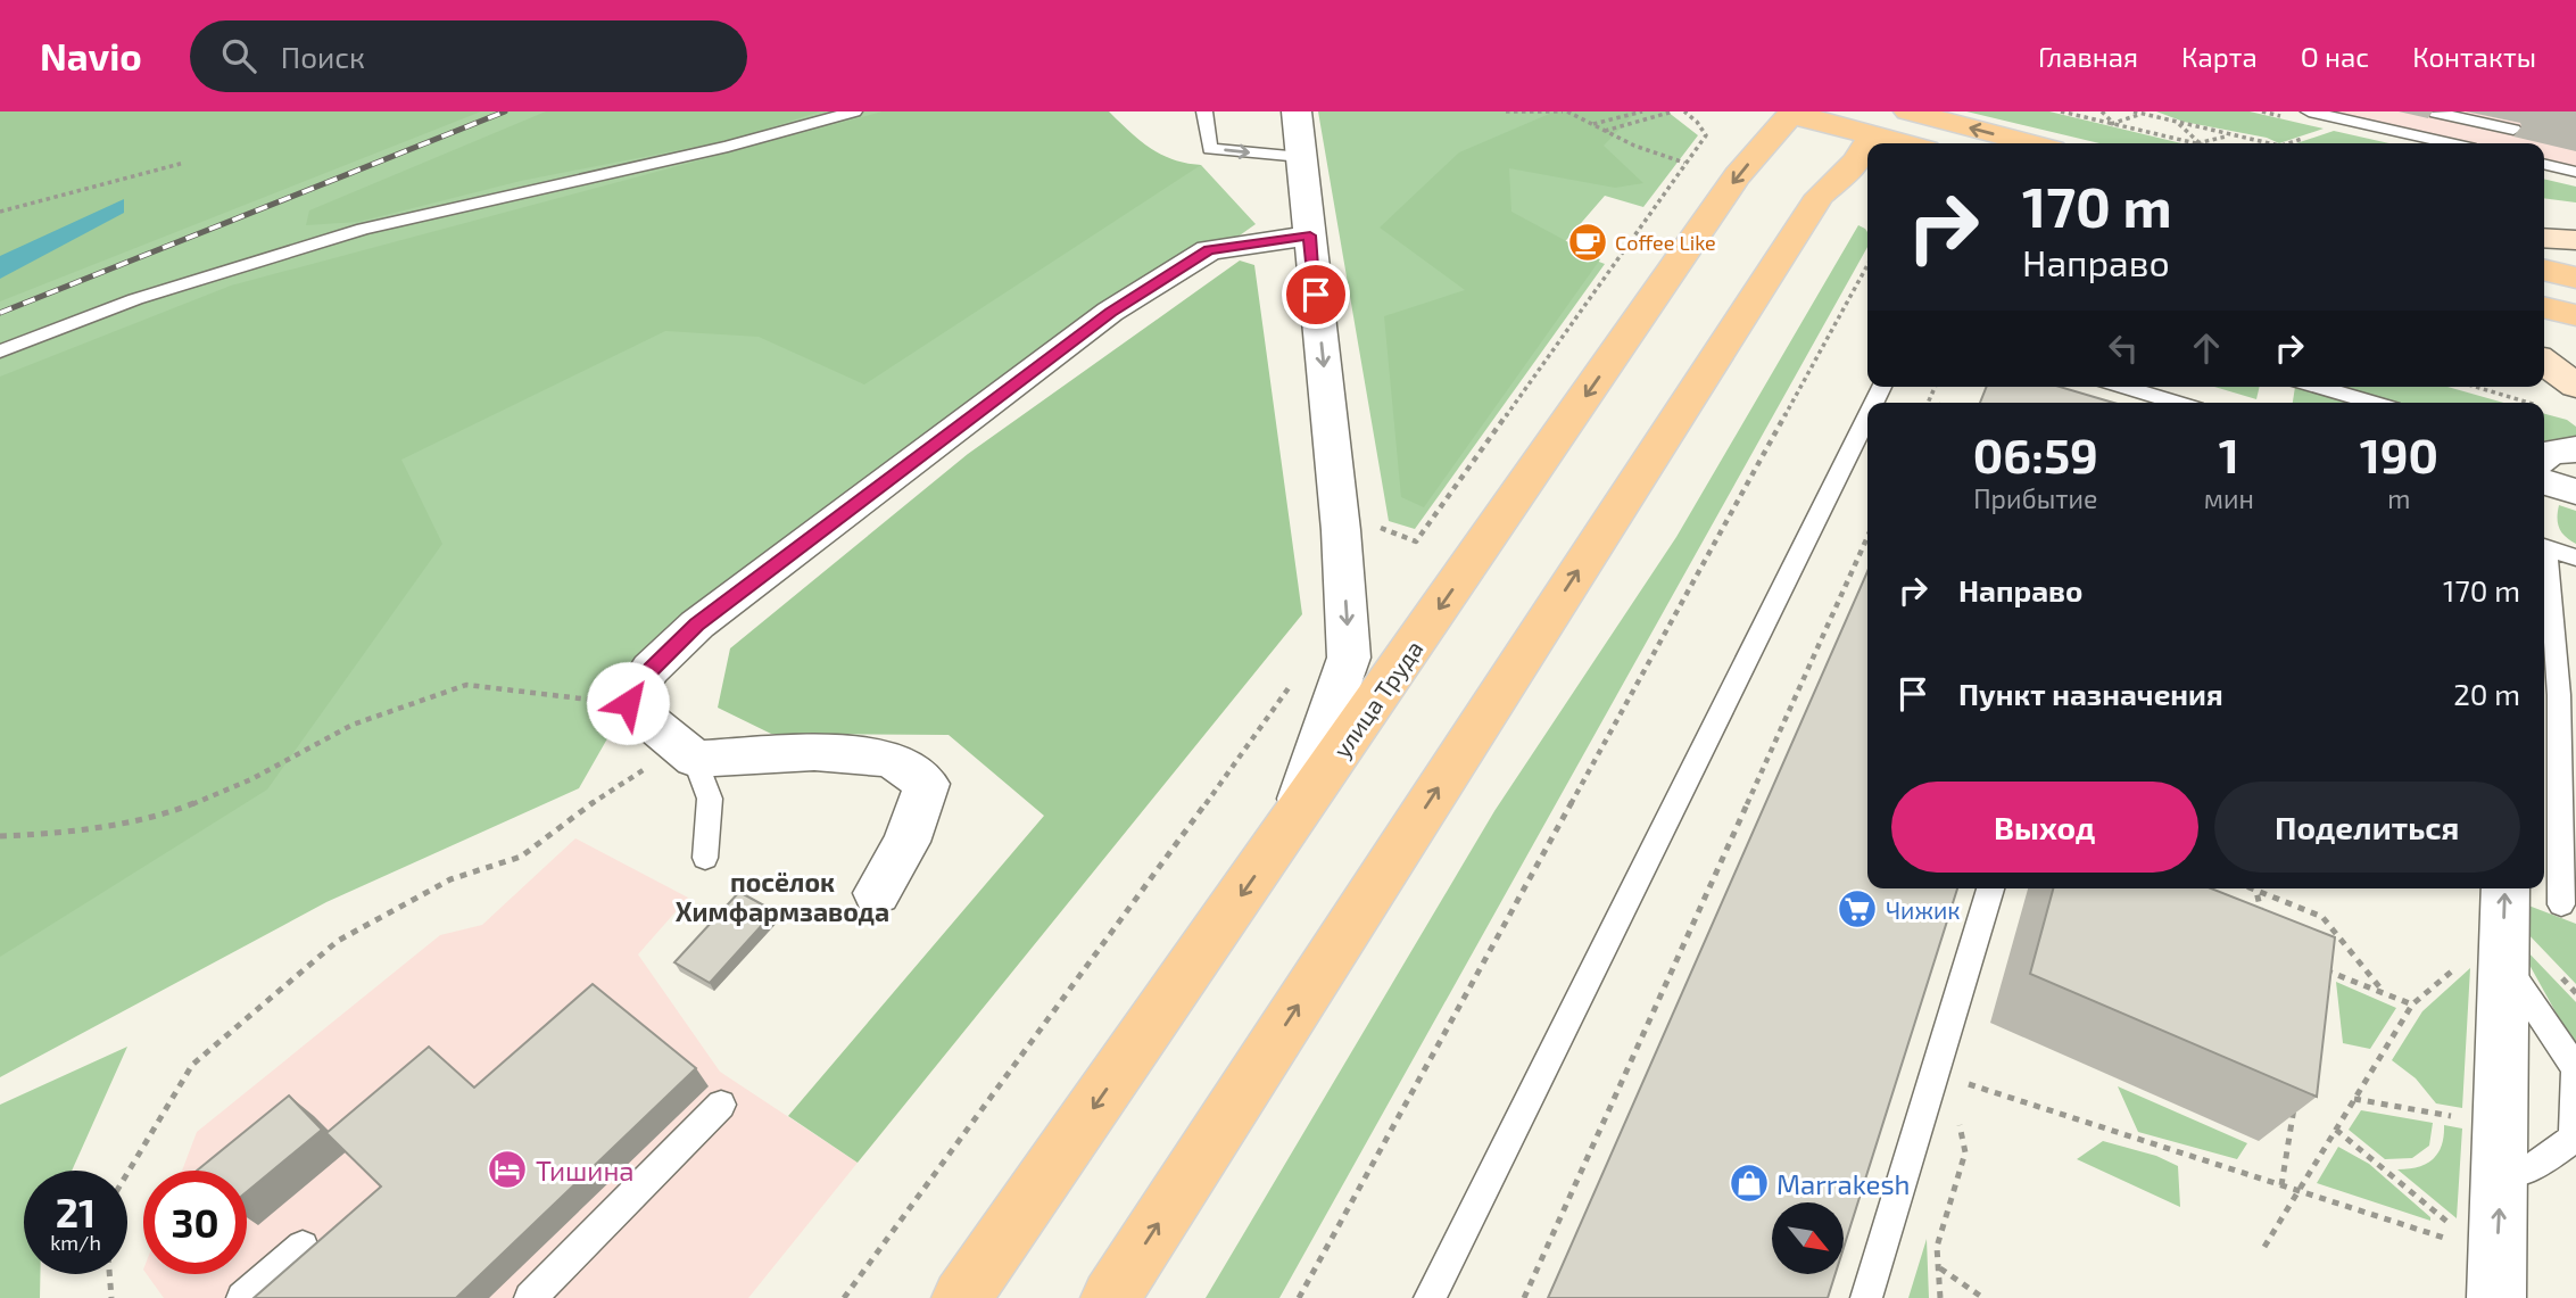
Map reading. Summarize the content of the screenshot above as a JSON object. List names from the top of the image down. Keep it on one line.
{"streets":{"main road":["улица Труда"]},"districts":["посёлок Химфармзавода"],"places":{"cafe":["Coffee Like"],"supermarket":["Чижик"],"hotel":["Тишина"],"shop":["Marrakesh"]},"north":"bottom right","page":{"header":"Navio","search":"Поиск","nav":["Главная","Карта","О нас","Контакты"],"turn":["170 m","Направо"],"eta":["06:59","Прибытие","1","мин","190","m"],"list":[{"name":"Направо","value":"170 m"},{"name":"Пункт назначения","value":"20 m"}],"buttons":["Выход","Поделиться"],"speed":"21 km/h","limit":"30"}}
